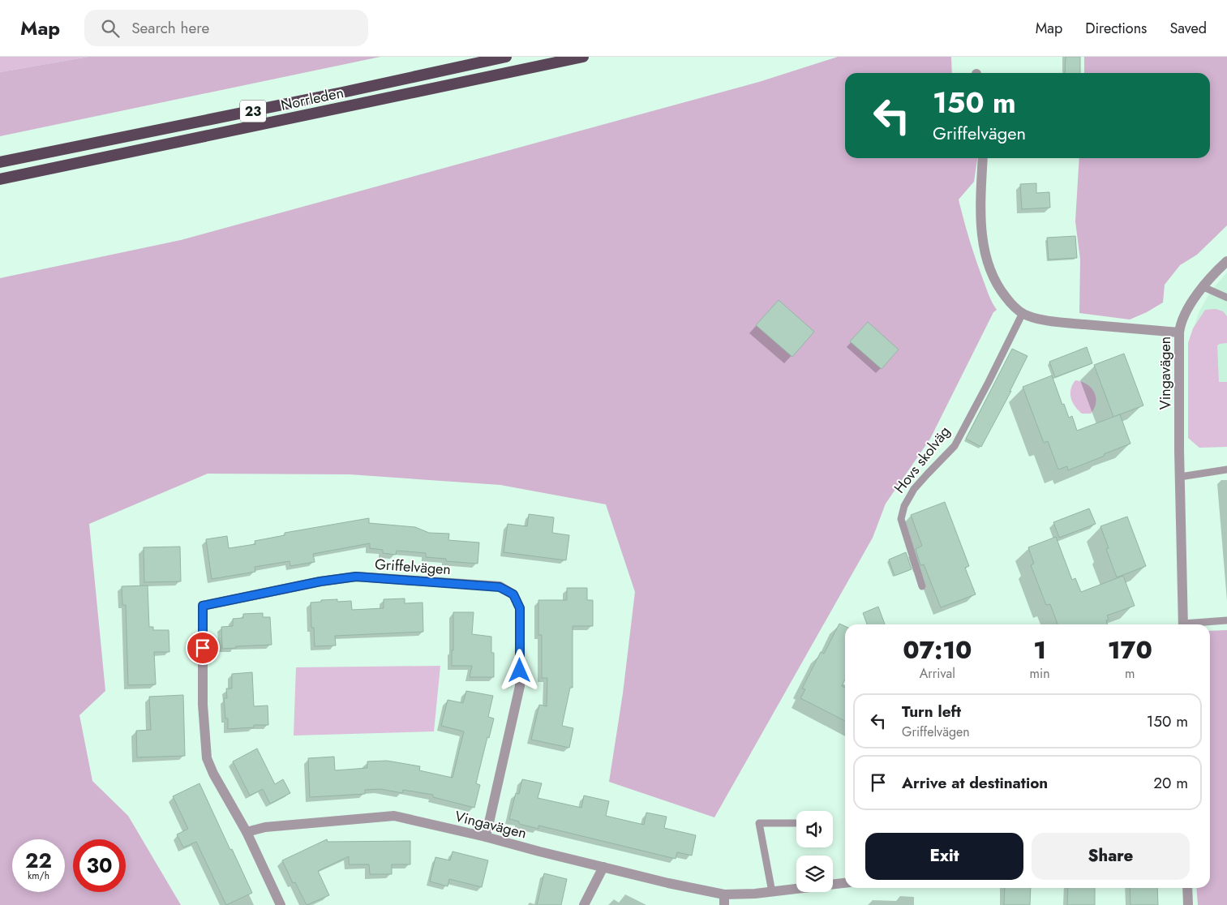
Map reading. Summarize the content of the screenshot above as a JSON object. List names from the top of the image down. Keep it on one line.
{"streets":{"highway":["Norrleden","23"],"street":["Vingavägen","Griffelvägen"],"lane":["Hovs skolväg"]},"crossings":[["Vingavägen","Griffelvägen"]],"page":{"header":"Map","search":"Search here","nav":["Map","Directions","Saved"],"turn":["150 m","Griffelvägen"],"eta":["07:10","Arrival","1","min","170","m"],"list":[{"name":"Turn left","note":"Griffelvägen","value":"150 m"},{"name":"Arrive at destination","value":"20 m"}],"buttons":["Exit","Share"],"speed":"22 km/h","limit":"30"}}
